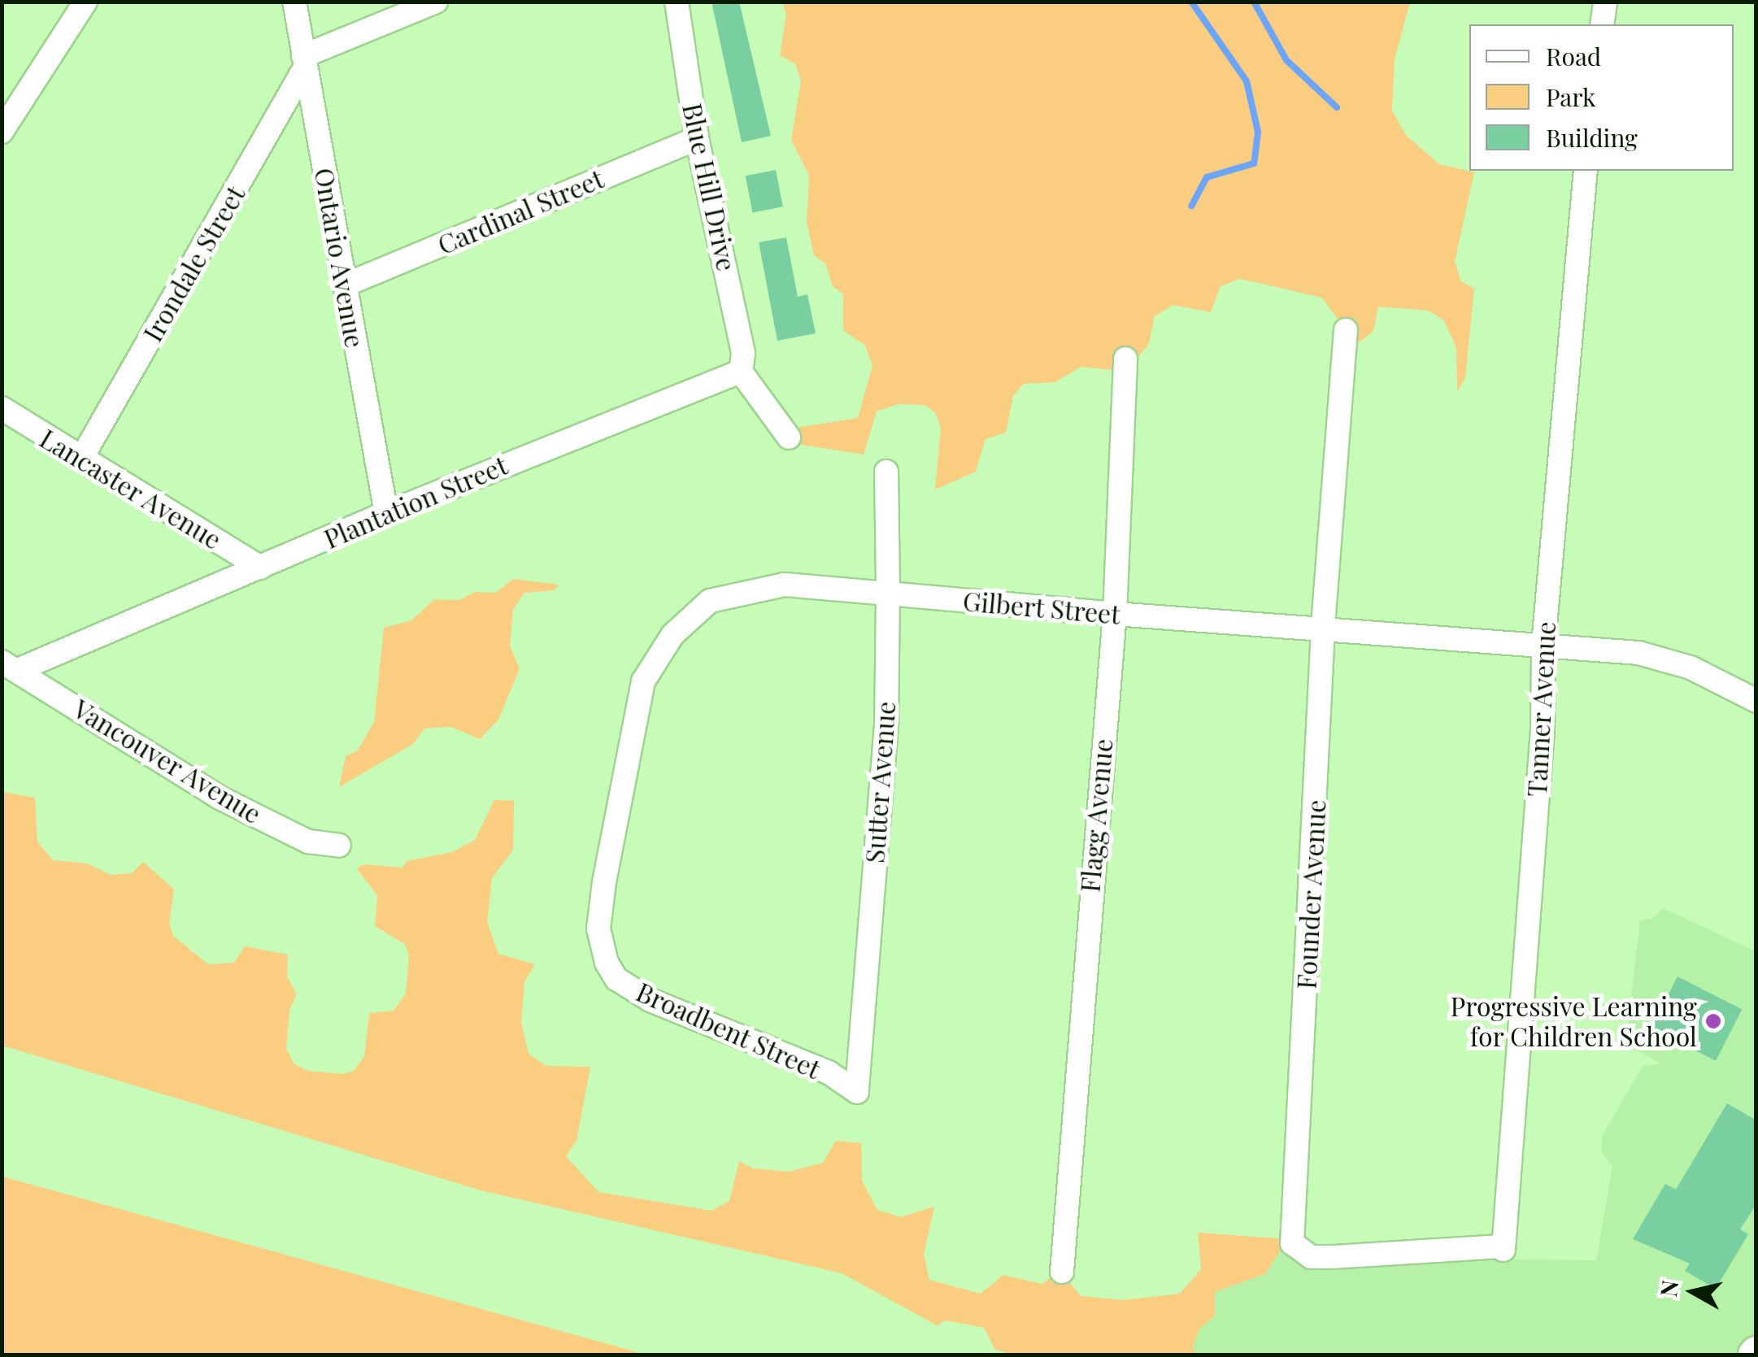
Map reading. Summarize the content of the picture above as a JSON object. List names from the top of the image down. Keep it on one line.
{"streets":{"street":["Blue Hill Drive","Cardinal Street","Ontario Avenue","Irondale Street","Lancaster Avenue","Plantation Street","Gilbert Street","Tanner Avenue","Vancouver Avenue","Sutter Avenue","Flagg Avenue","Founder Avenue","Broadbent Street"]},"crossings":[["Blue Hill Drive","Cardinal Street"],["Blue Hill Drive","Plantation Street"],["Cardinal Street","Ontario Avenue"],["Ontario Avenue","Irondale Street"],["Ontario Avenue","Plantation Street"],["Irondale Street","Lancaster Avenue"],["Lancaster Avenue","Plantation Street"],["Plantation Street","Vancouver Avenue"],["Gilbert Street","Tanner Avenue"],["Gilbert Street","Sutter Avenue"],["Gilbert Street","Flagg Avenue"],["Gilbert Street","Founder Avenue"],["Gilbert Street","Broadbent Street"],["Tanner Avenue","Founder Avenue"],["Sutter Avenue","Broadbent Street"]],"places":["Progressive Learning for Children School"],"legend":["Road","Park","Building"],"north":"left"}
